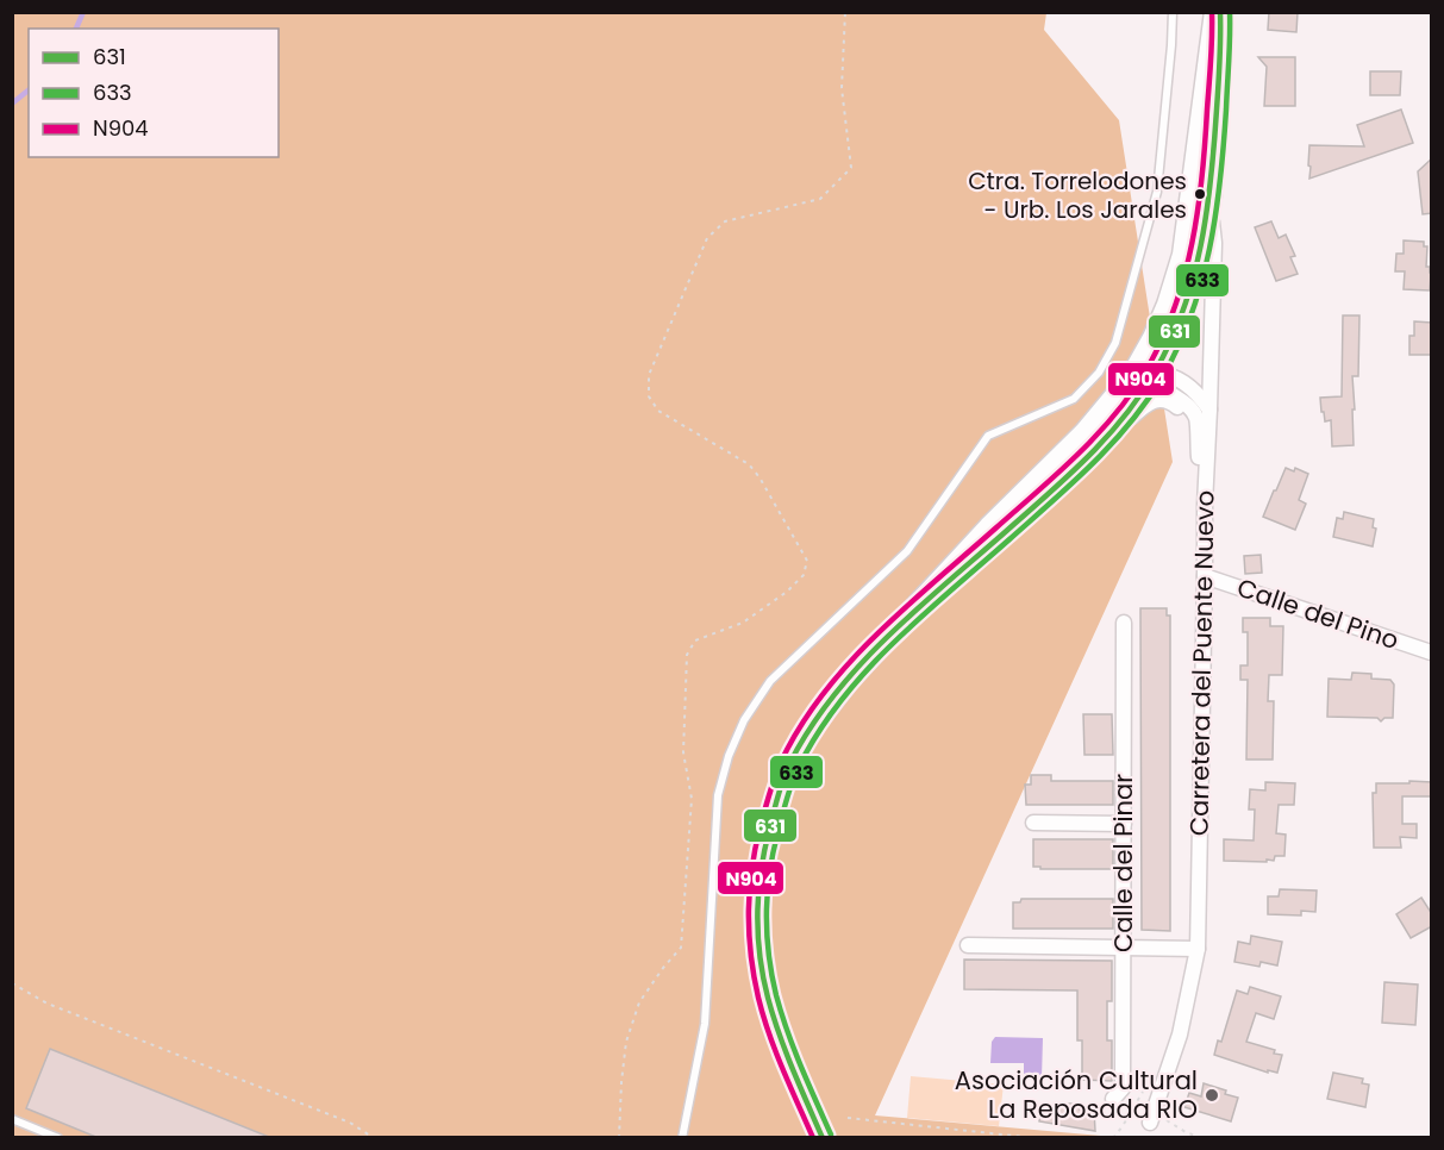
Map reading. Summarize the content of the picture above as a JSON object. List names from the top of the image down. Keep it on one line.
{"streets":{"street":["Calle del Pino","Carretera del Puente Nuevo","Calle del Pinar"]},"crossings":[["Calle del Pino","Carretera del Puente Nuevo"]],"places":["Ctra. Torrelodones - Urb. Los Jarales","Asociación Cultural La Reposada RIO"],"lines":["transit line 631","transit line 633","transit line N904"],"legend":["631","633","N904"]}
